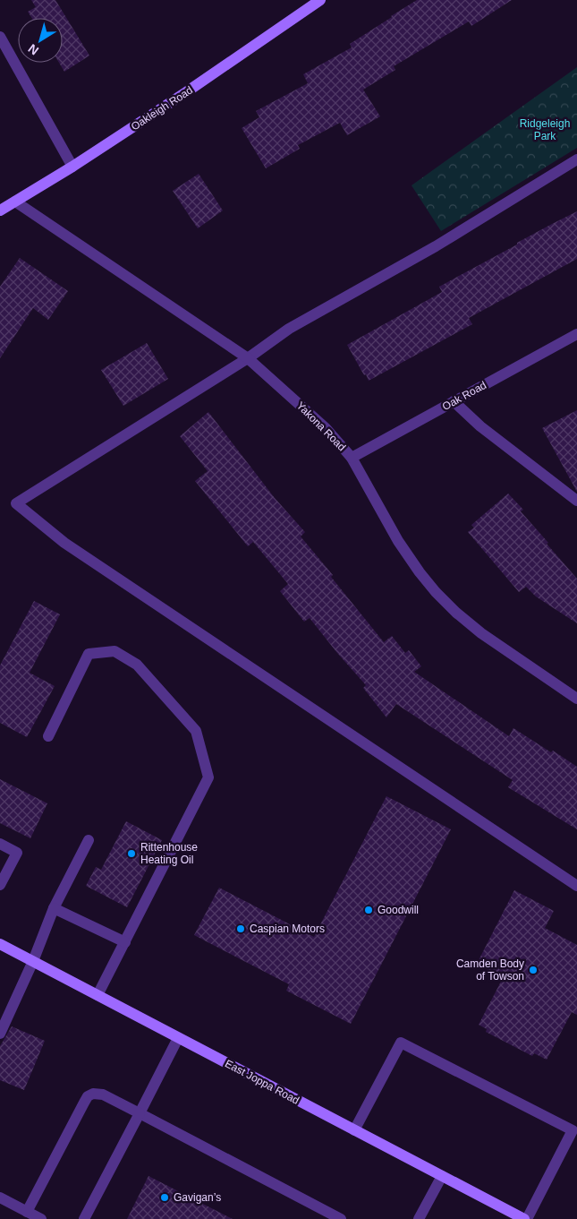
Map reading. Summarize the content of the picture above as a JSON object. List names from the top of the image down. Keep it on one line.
{"streets":{"main road":["Oakleigh Road","East Joppa Road"],"street":["Oak Road","Yakona Road"]},"crossings":[["Oakleigh Road","Yakona Road"],["Oak Road","Yakona Road"]],"parks":["Ridgeleigh Park"],"places":["Rittenhouse Heating Oil","Goodwill","Caspian Motors","Camden Body of Towson","Gavigan’s"],"north":"bottom left"}
